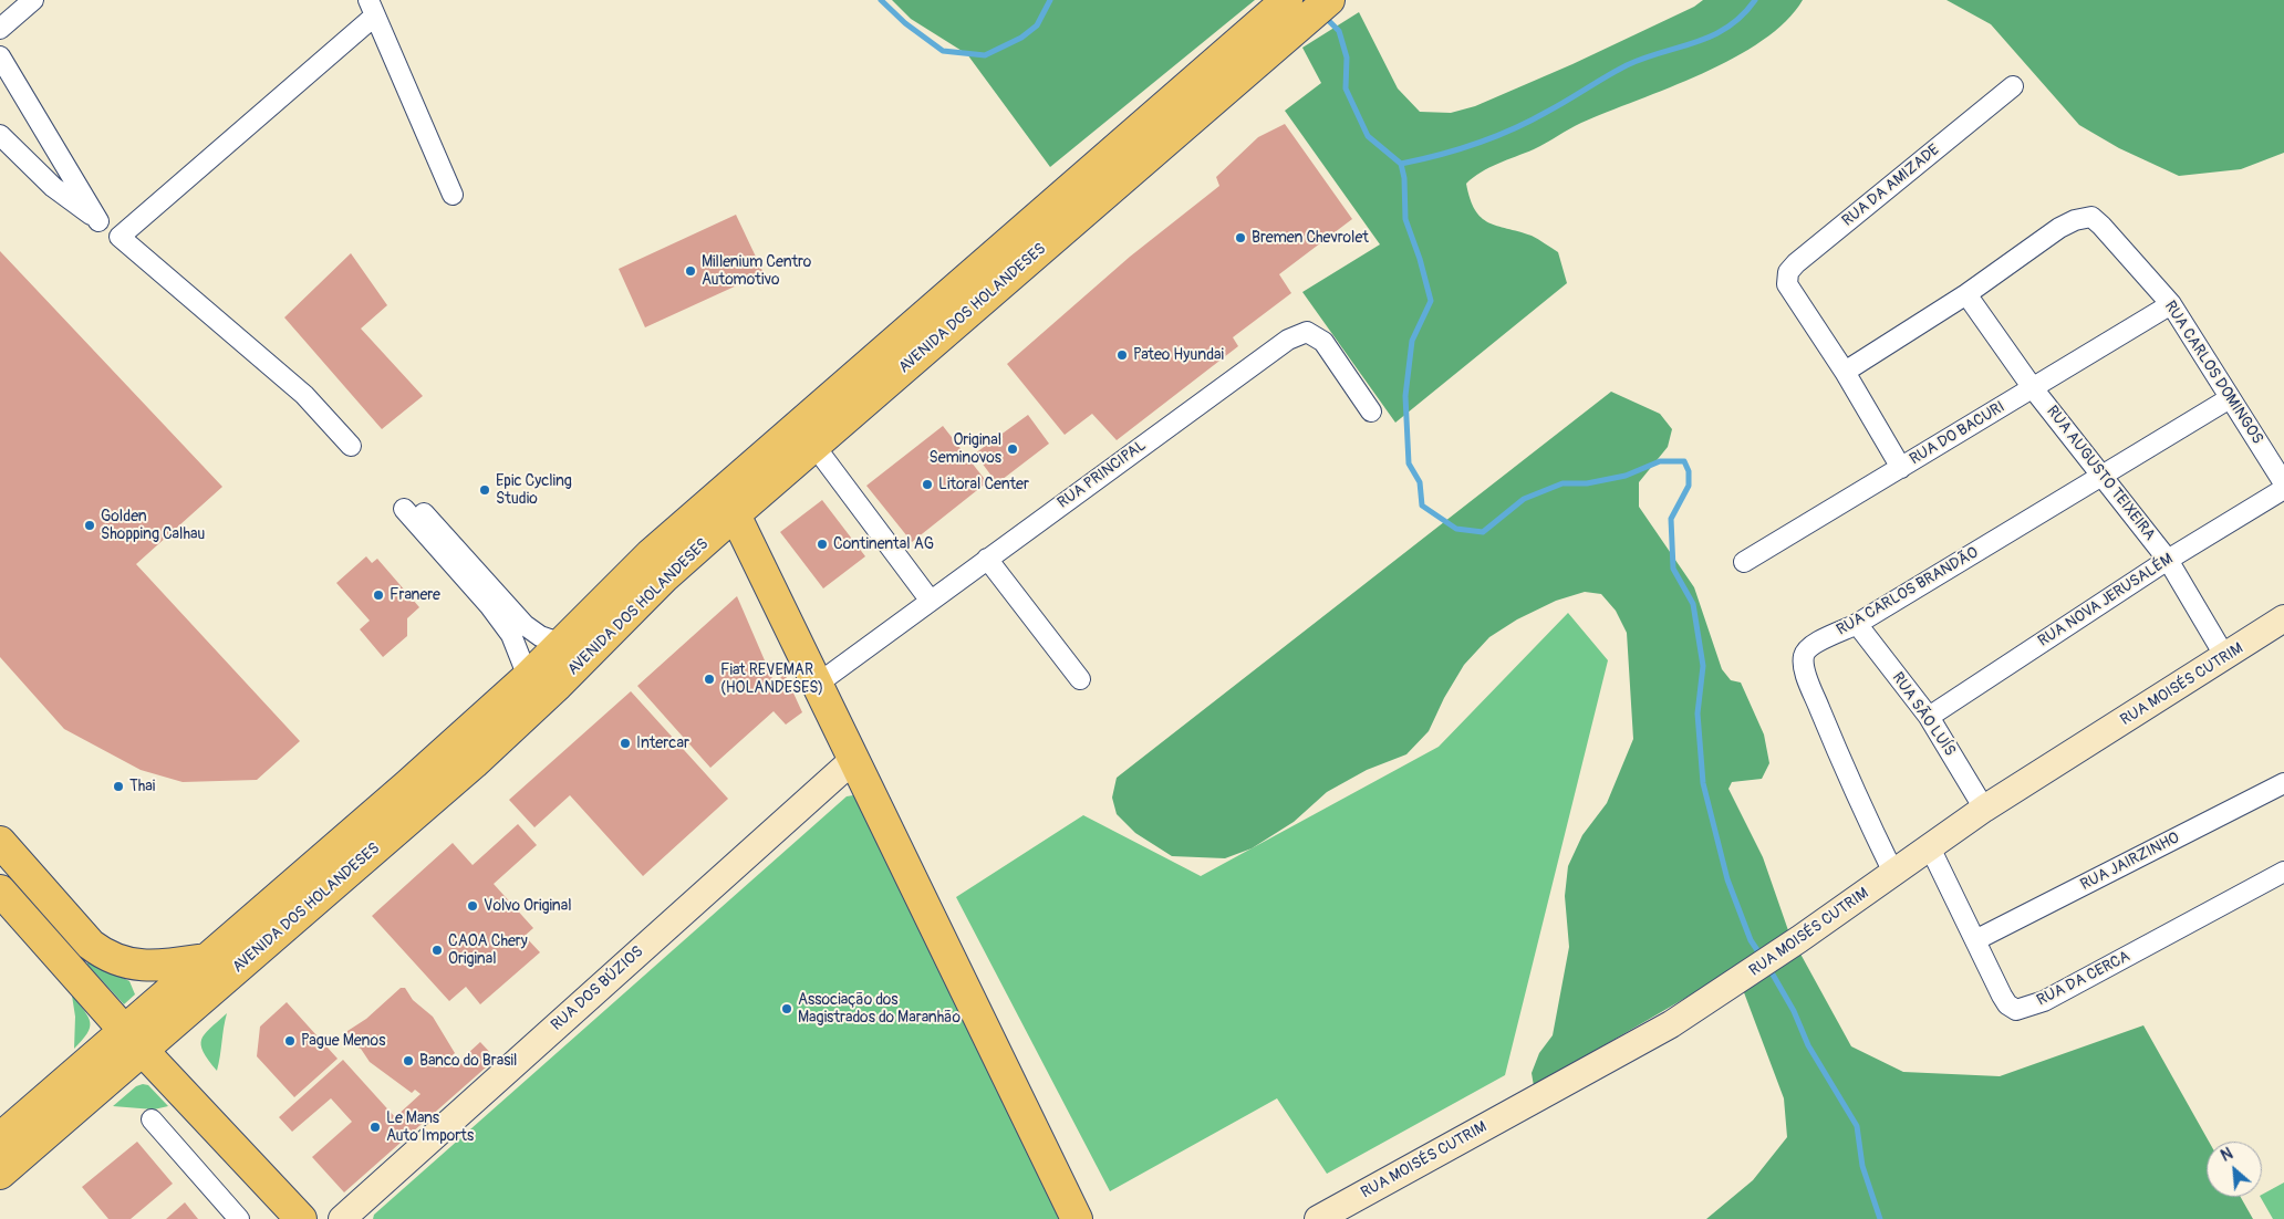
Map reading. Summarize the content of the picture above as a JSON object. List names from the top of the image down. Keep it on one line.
{"streets":{"main road":["AVENIDA DOS HOLANDESES"],"street":["RUA DA AMIZADE","RUA CARLOS DOMINGOS","RUA DO BACURI","RUA AUGUSTO TEIXEIRA","RUA PRINCIPAL","RUA CARLOS BRANDÃO","RUA NOVA JERUSALÉM","RUA MOISÉS CUTRIM","RUA SÃO LUÍS","RUA JAIRZINHO","RUA DA CERCA","RUA DOS BÚZIOS"]},"crossings":[["RUA CARLOS DOMINGOS","RUA DO BACURI"],["RUA CARLOS DOMINGOS","RUA AUGUSTO TEIXEIRA"],["RUA DO BACURI","RUA AUGUSTO TEIXEIRA"],["RUA AUGUSTO TEIXEIRA","RUA CARLOS BRANDÃO"],["RUA AUGUSTO TEIXEIRA","RUA NOVA JERUSALÉM"],["RUA AUGUSTO TEIXEIRA","RUA MOISÉS CUTRIM"],["RUA CARLOS BRANDÃO","RUA MOISÉS CUTRIM"],["RUA CARLOS BRANDÃO","RUA SÃO LUÍS"],["RUA NOVA JERUSALÉM","RUA SÃO LUÍS"],["RUA MOISÉS CUTRIM","RUA SÃO LUÍS"],["RUA MOISÉS CUTRIM","RUA DA CERCA"],["RUA JAIRZINHO","RUA DA CERCA"]],"places":["Bremen Chevrolet","Millenium Centro Automotivo","Pateo Hyundai","Original Seminovos","Litoral Center","Epic Cycling Studio","Golden Shopping Calhau","Continental AG","Franere","Fiat REVEMAR (HOLANDESES)","Intercar","Thai","Volvo Original","CAOA Chery Original","Associação dos Magistrados do Maranhão","Pague Menos","Banco do Brasil","Le Mans Auto Imports"],"north":"top left"}
